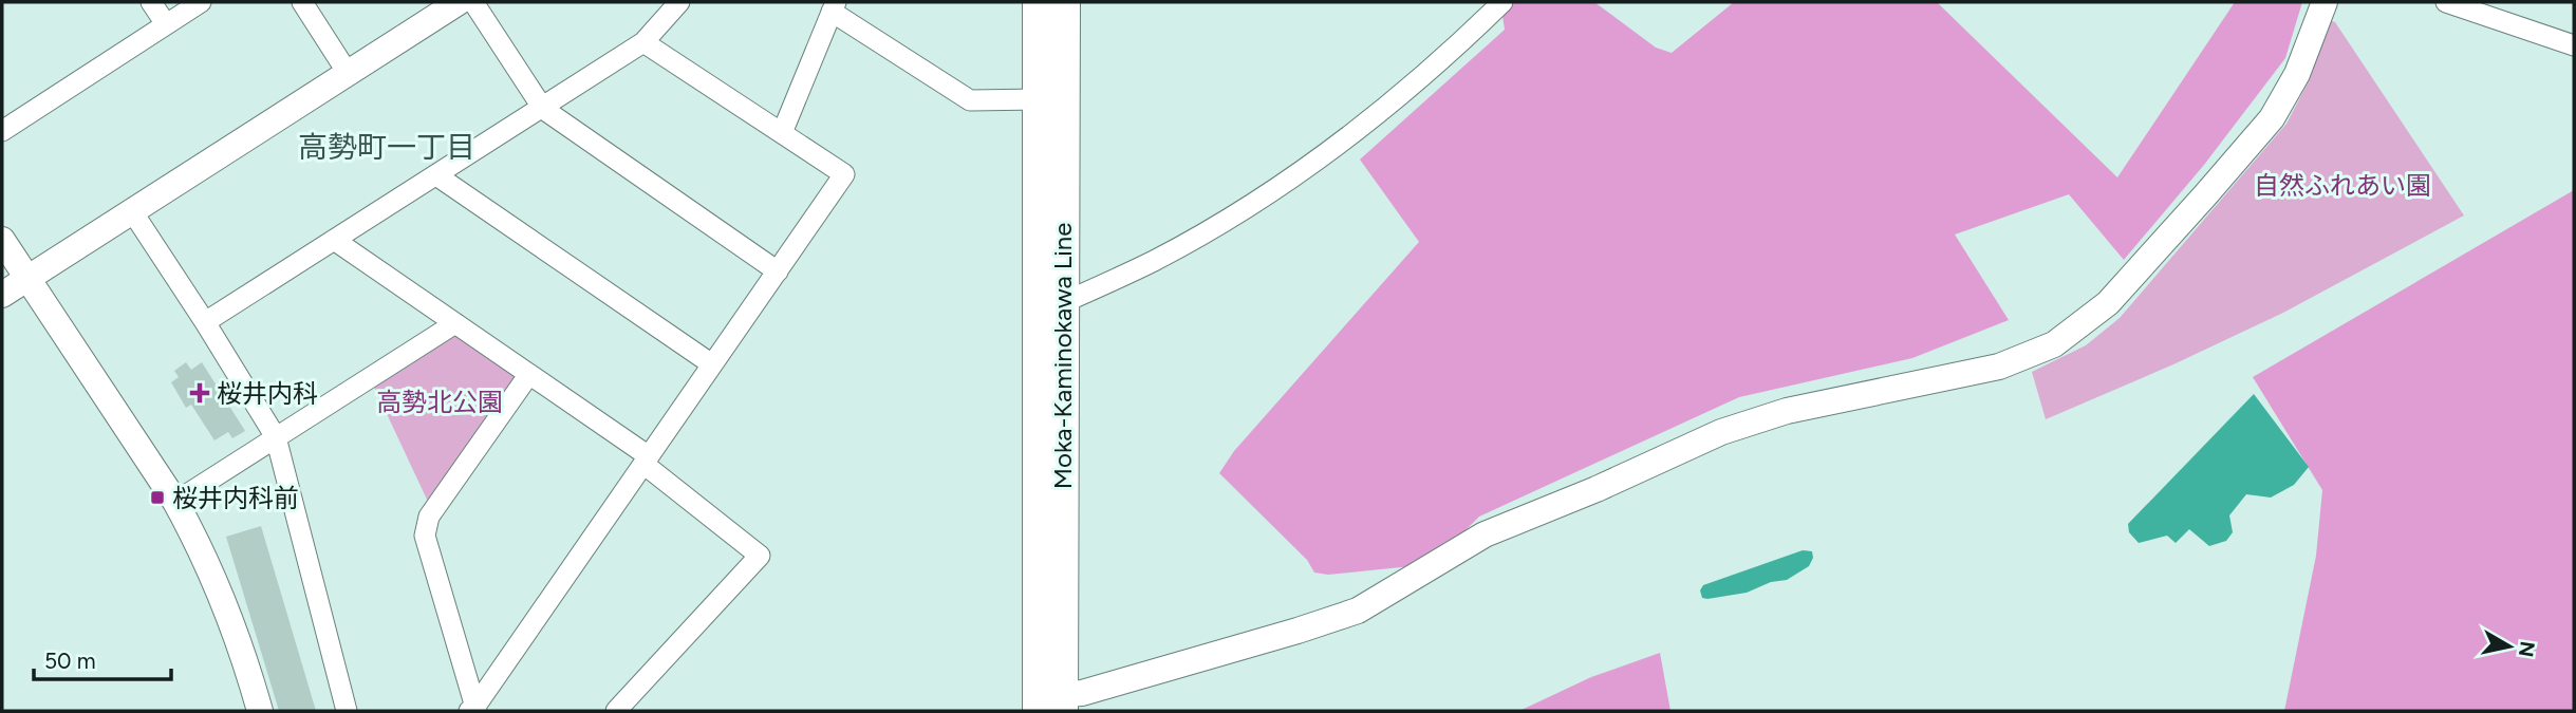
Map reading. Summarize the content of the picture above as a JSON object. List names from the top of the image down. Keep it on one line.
{"streets":{"main road":["Moka-Kaminokawa Line"]},"districts":["高勢町一丁目"],"parks":["自然ふれあい園","高勢北公園"],"places":{"health":["桜井内科"],"transit":["桜井内科前"]},"scale_bar":"50 m","north":"right"}
